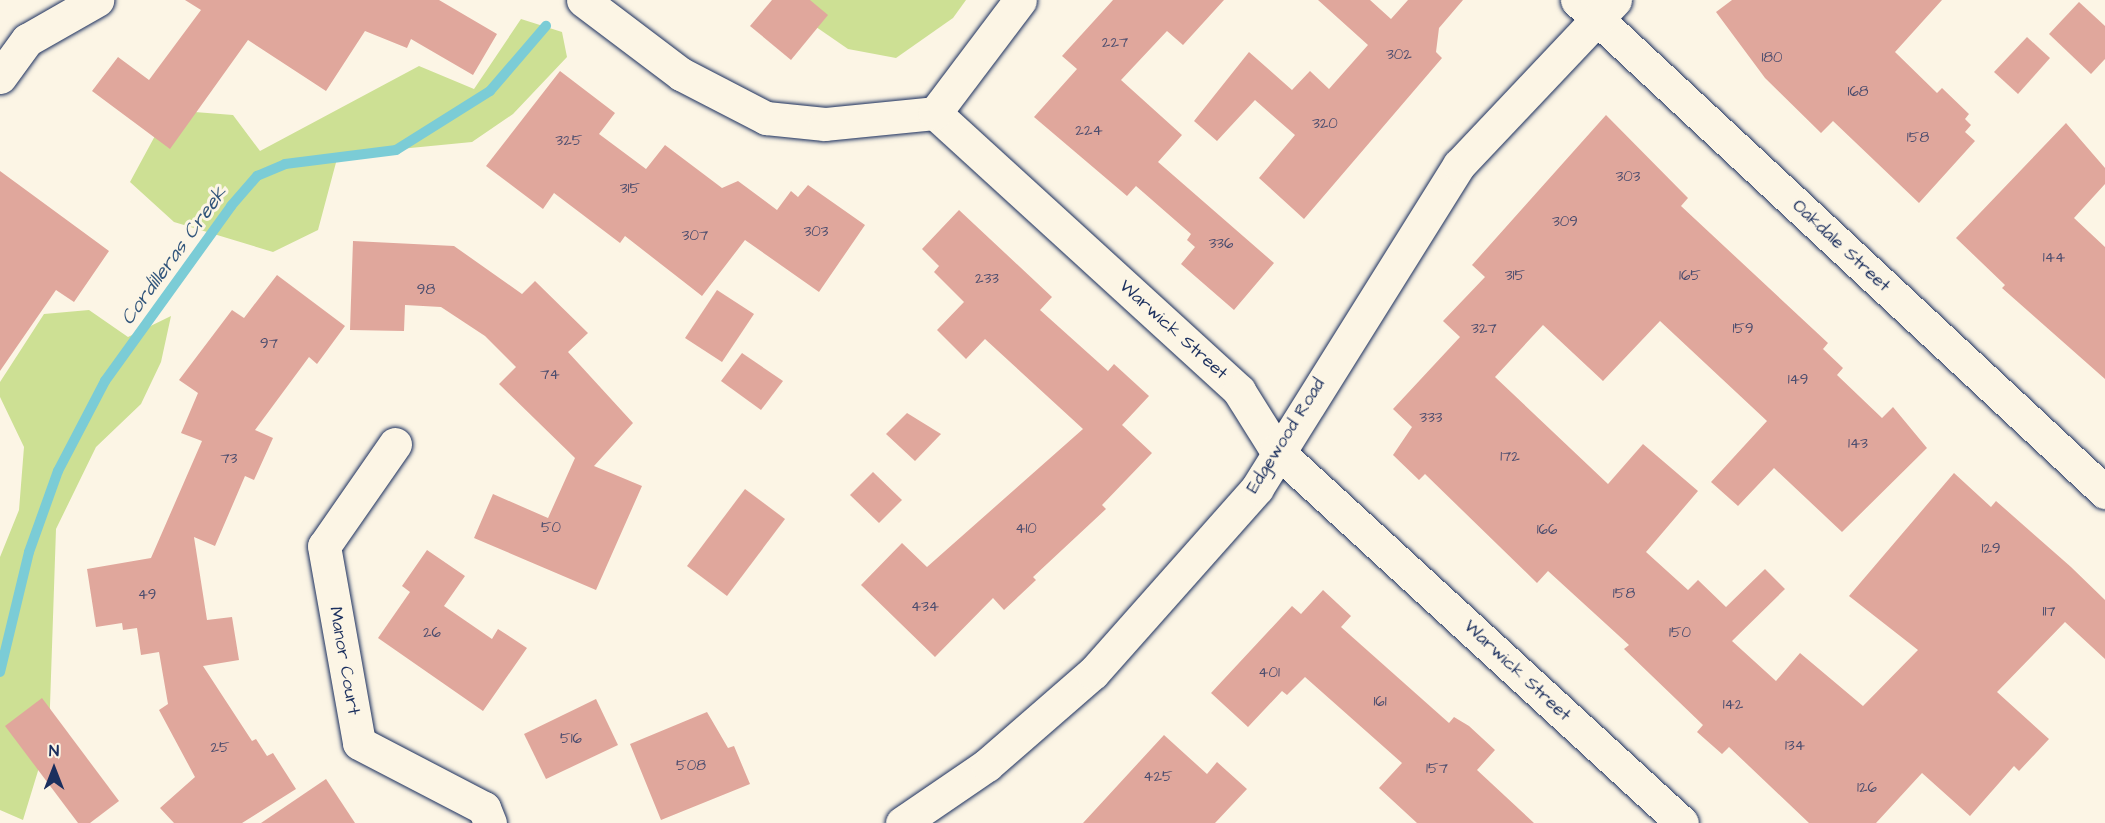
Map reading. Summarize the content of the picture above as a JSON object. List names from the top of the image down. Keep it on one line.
{"streets":{"street":["Oakdale Street","Warwick Street","Edgewood Road","Manor Court"]},"crossings":[["Oakdale Street","Edgewood Road"],["Warwick Street","Edgewood Road"]],"water":["Cordilleras Creek"],"house_numbers":["227","302","180","168","320","224","158","325","303","315","309","303","307","336","144","315","165","233","98","327","159","97","74","149","333","143","172","73","50","410","166","129","158","49","434","117","26","150","401","161","142","516","134","25","508","157","425","126"],"north":"top"}
